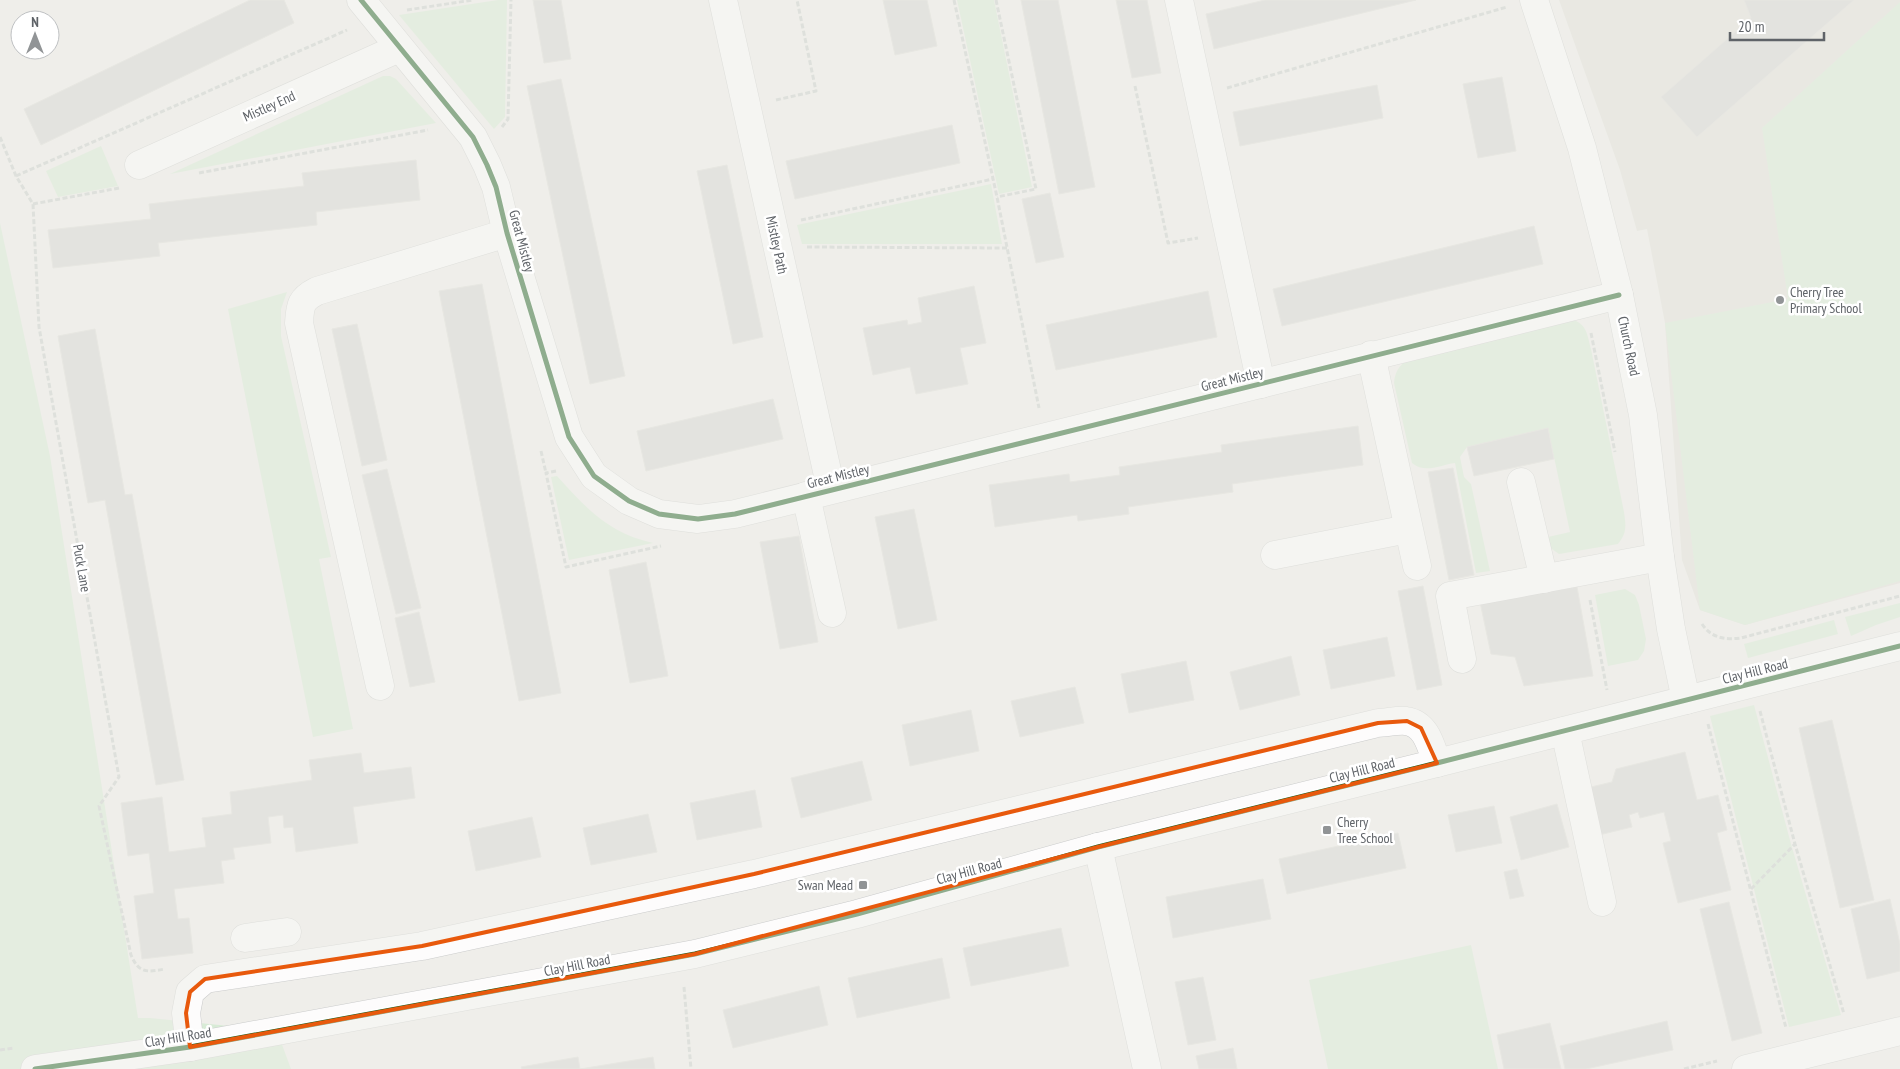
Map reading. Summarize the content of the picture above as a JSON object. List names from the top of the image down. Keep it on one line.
{"streets":{"street":["Mistley End","Great Mistley","Mistley Path","Church Road","Clay Hill Road"],"path":["Puck Lane"]},"crossings":[["Mistley End","Great Mistley"],["Great Mistley","Mistley Path"],["Great Mistley","Church Road"],["Church Road","Clay Hill Road"]],"places":{"other":["Cherry Tree Primary School"],"transit":["Cherry Tree School","Swan Mead"]},"scale_bar":"20 m","north":"top"}
